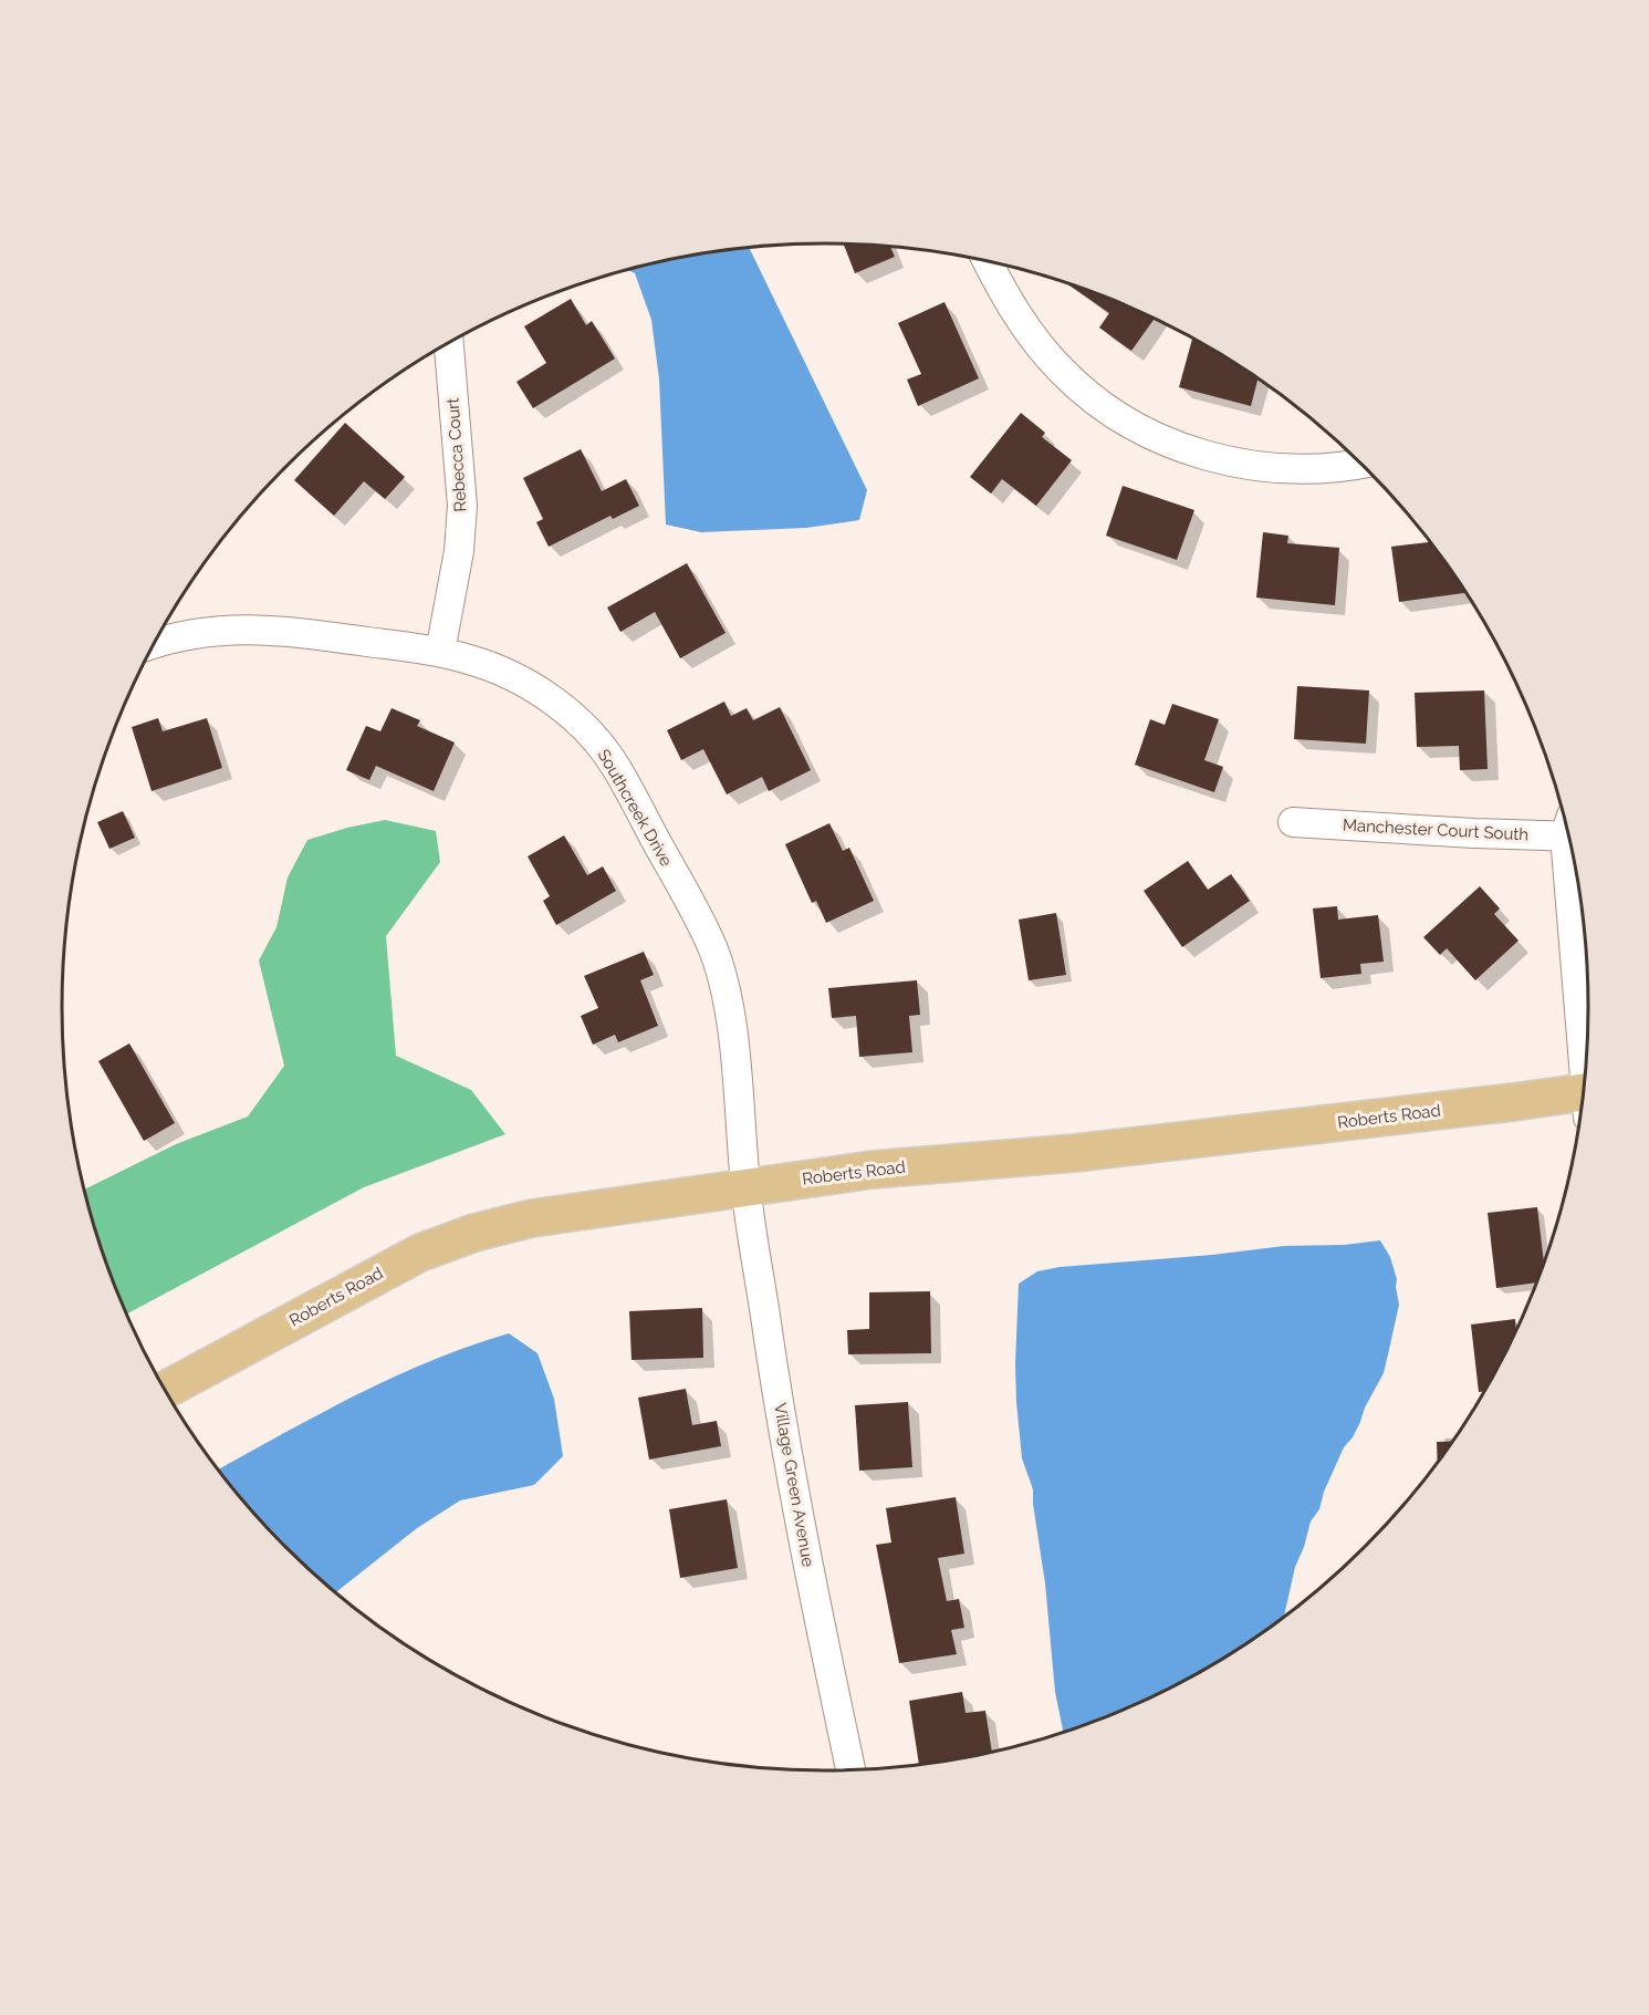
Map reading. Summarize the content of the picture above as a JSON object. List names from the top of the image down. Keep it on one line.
{"streets":{"main road":["Roberts Road"],"street":["Rebecca Court","Southcreek Drive","Manchester Court South","Village Green Avenue"]},"crossings":[["Rebecca Court","Southcreek Drive"],["Southcreek Drive","Roberts Road"],["Southcreek Drive","Village Green Avenue"],["Roberts Road","Village Green Avenue"]]}
